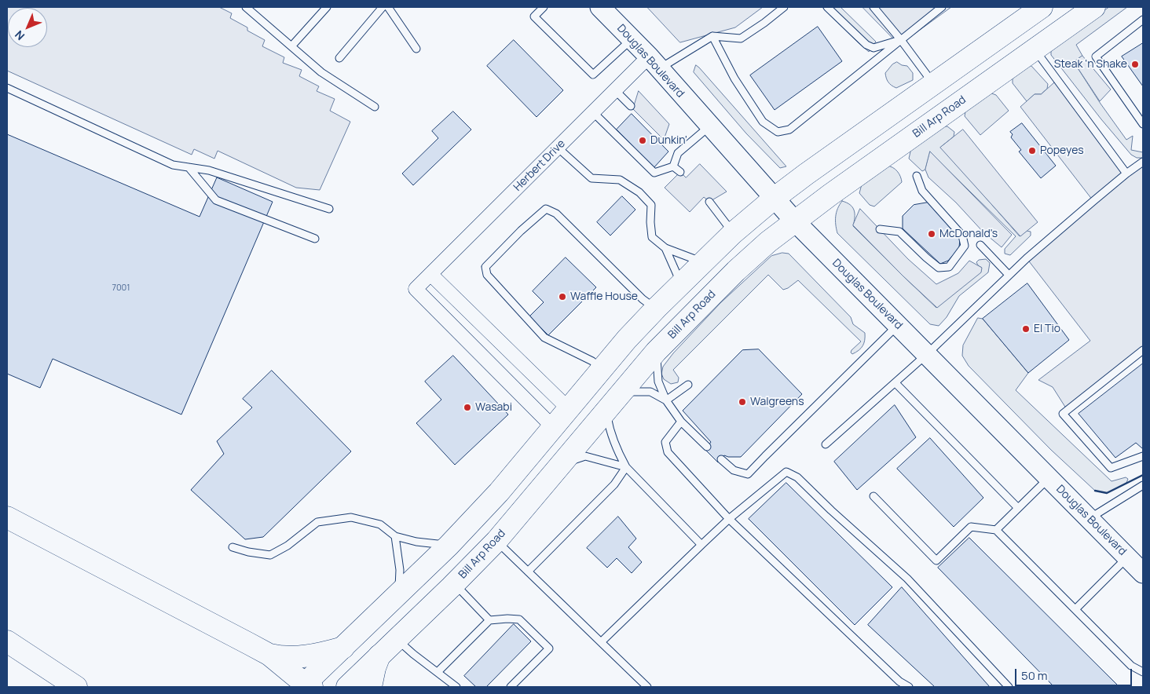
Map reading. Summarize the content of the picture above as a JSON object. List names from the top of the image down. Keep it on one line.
{"streets":{"main road":["Douglas Boulevard","Bill Arp Road"],"street":["Herbert Drive"]},"crossings":[["Douglas Boulevard","Bill Arp Road"],["Douglas Boulevard","Herbert Drive"]],"places":["Steak 'n Shake","Dunkin'","Popeyes","McDonald's","Waffle House","El Tio","Walgreens","Wasabi"],"house_numbers":["7001"],"scale_bar":"50 m","north":"bottom left"}
